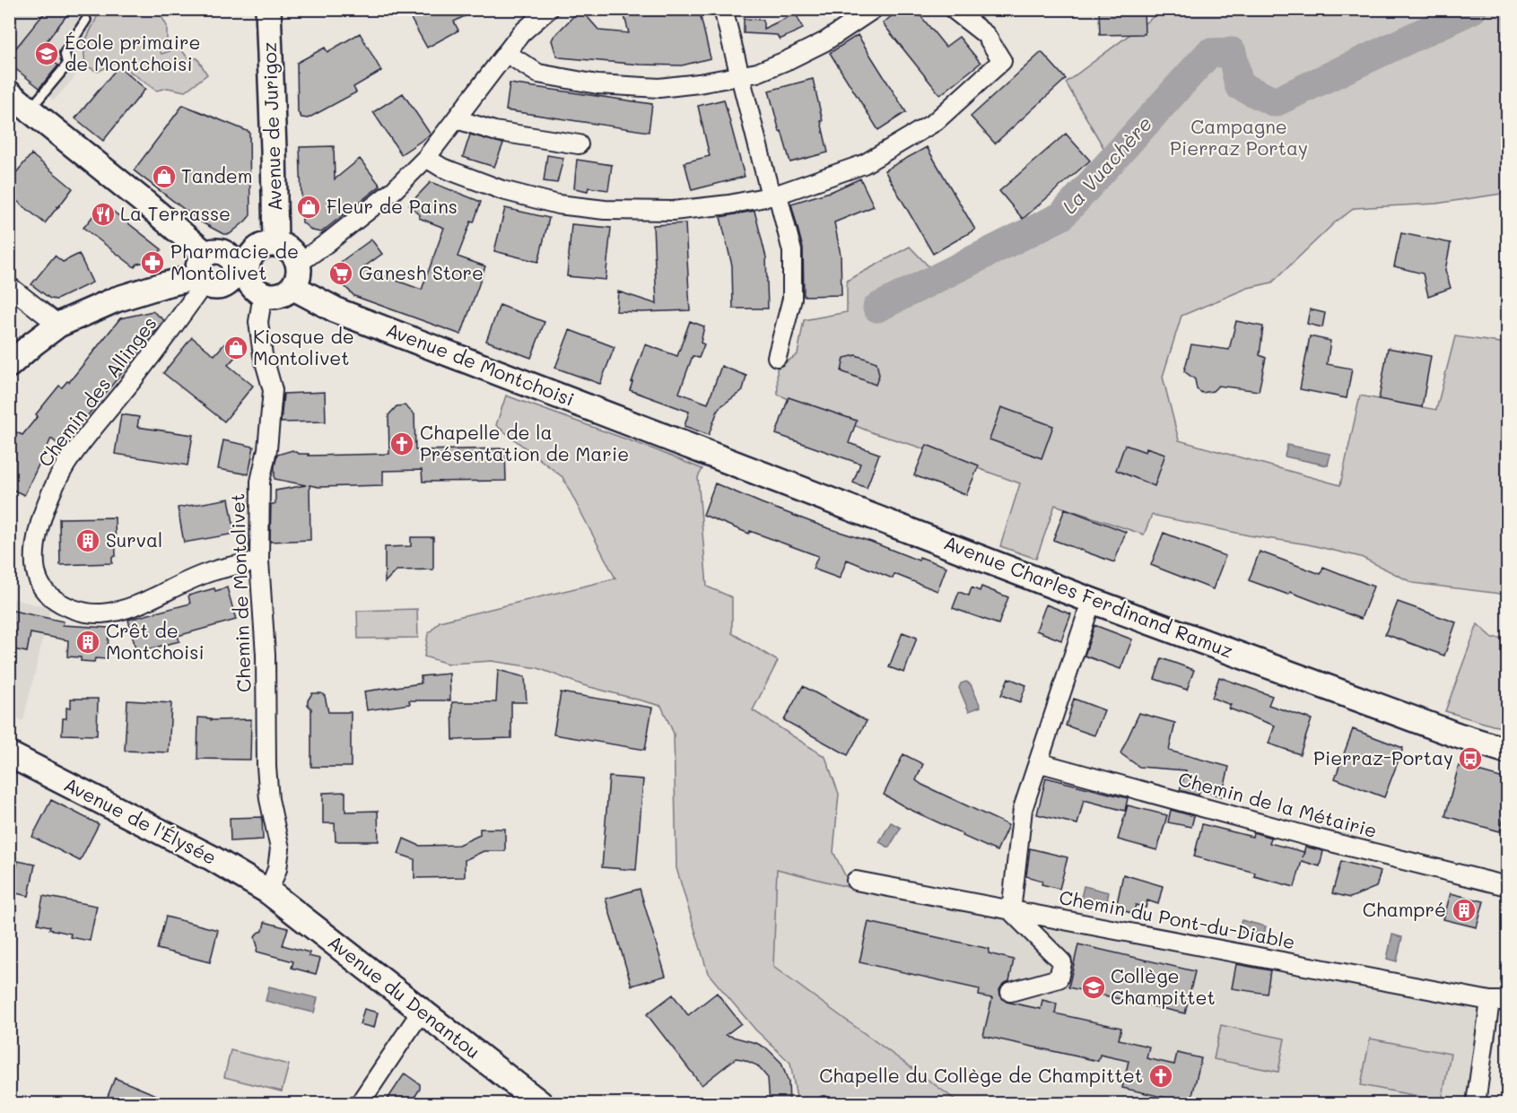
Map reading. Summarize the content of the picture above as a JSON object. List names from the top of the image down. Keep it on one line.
{"streets":{"street":["Avenue de Jurigoz","Avenue de Montchoisi","Chemin des Allinges","Chemin de Montolivet","Avenue Charles Ferdinand Ramuz","Chemin de la Métairie","Avenue de l'Élysée","Chemin du Pont-du-Diable","Avenue du Denantou"]},"crossings":[["Avenue de Jurigoz","Avenue de Montchoisi"],["Avenue de Jurigoz","Chemin de Montolivet"],["Avenue de Montchoisi","Chemin de Montolivet"],["Avenue de Montchoisi","Avenue Charles Ferdinand Ramuz"],["Chemin des Allinges","Chemin de Montolivet"],["Chemin de Montolivet","Avenue de l'Élysée"],["Chemin de Montolivet","Avenue du Denantou"],["Avenue de l'Élysée","Avenue du Denantou"]],"water":["La Vuachère"],"parks":["Campagne Pierraz Portay"],"places":{"school or university":["École primaire de Montchoisi","Collège Champittet"],"shop":["Tandem","Fleur de Pains","Kiosque de Montolivet"],"restaurant":["La Terrasse"],"pharmacy":["Pharmacie de Montolivet"],"supermarket":["Ganesh Store"],"church":["Chapelle de la Présentation de Marie","Chapelle du Collège de Champittet"],"building":["Surval","Crêt de Montchoisi","Champré"],"bus stop":["Pierraz-Portay"]}}
